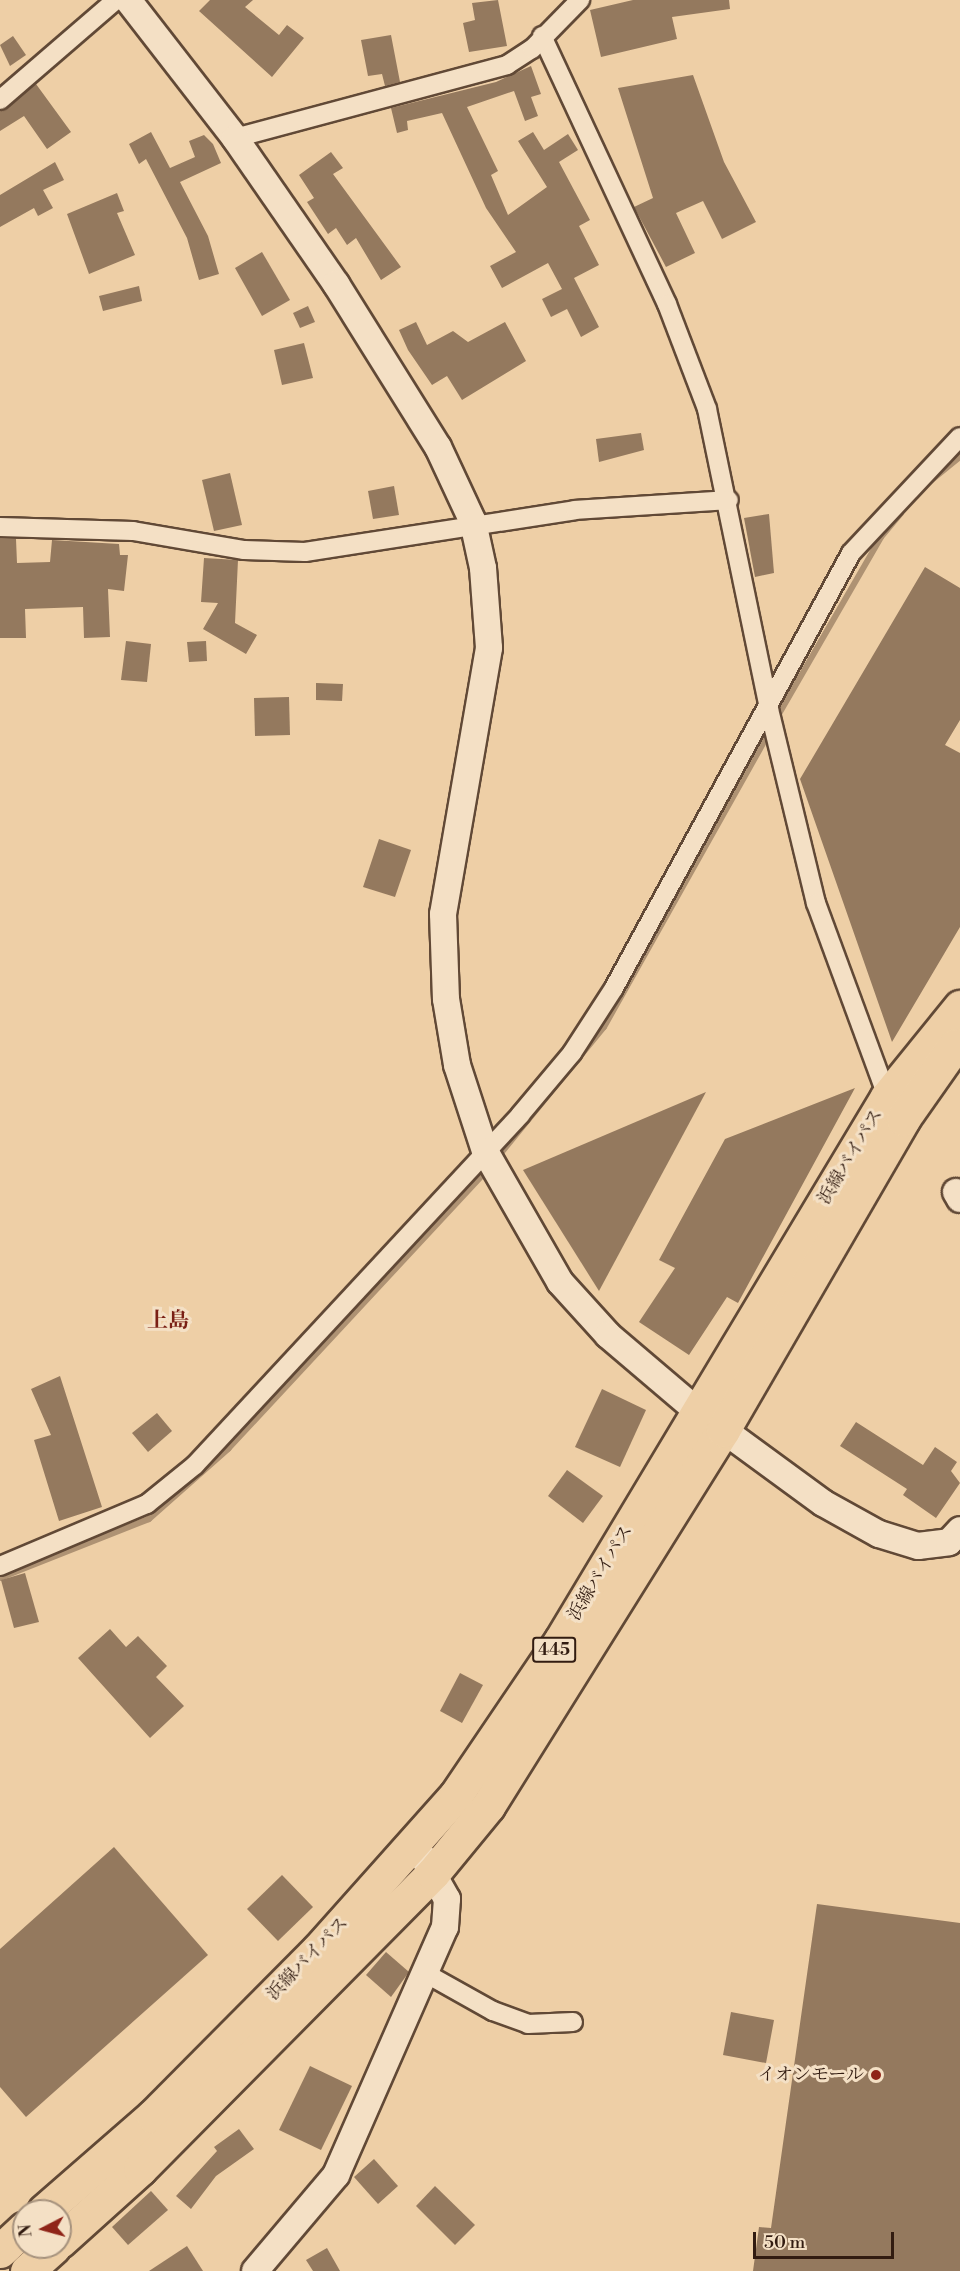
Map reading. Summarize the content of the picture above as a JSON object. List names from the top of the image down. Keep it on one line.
{"streets":{"highway":["浜線バイパス","445"]},"districts":["上島"],"places":["イオンモール"],"scale_bar":"50 m","north":"left"}
